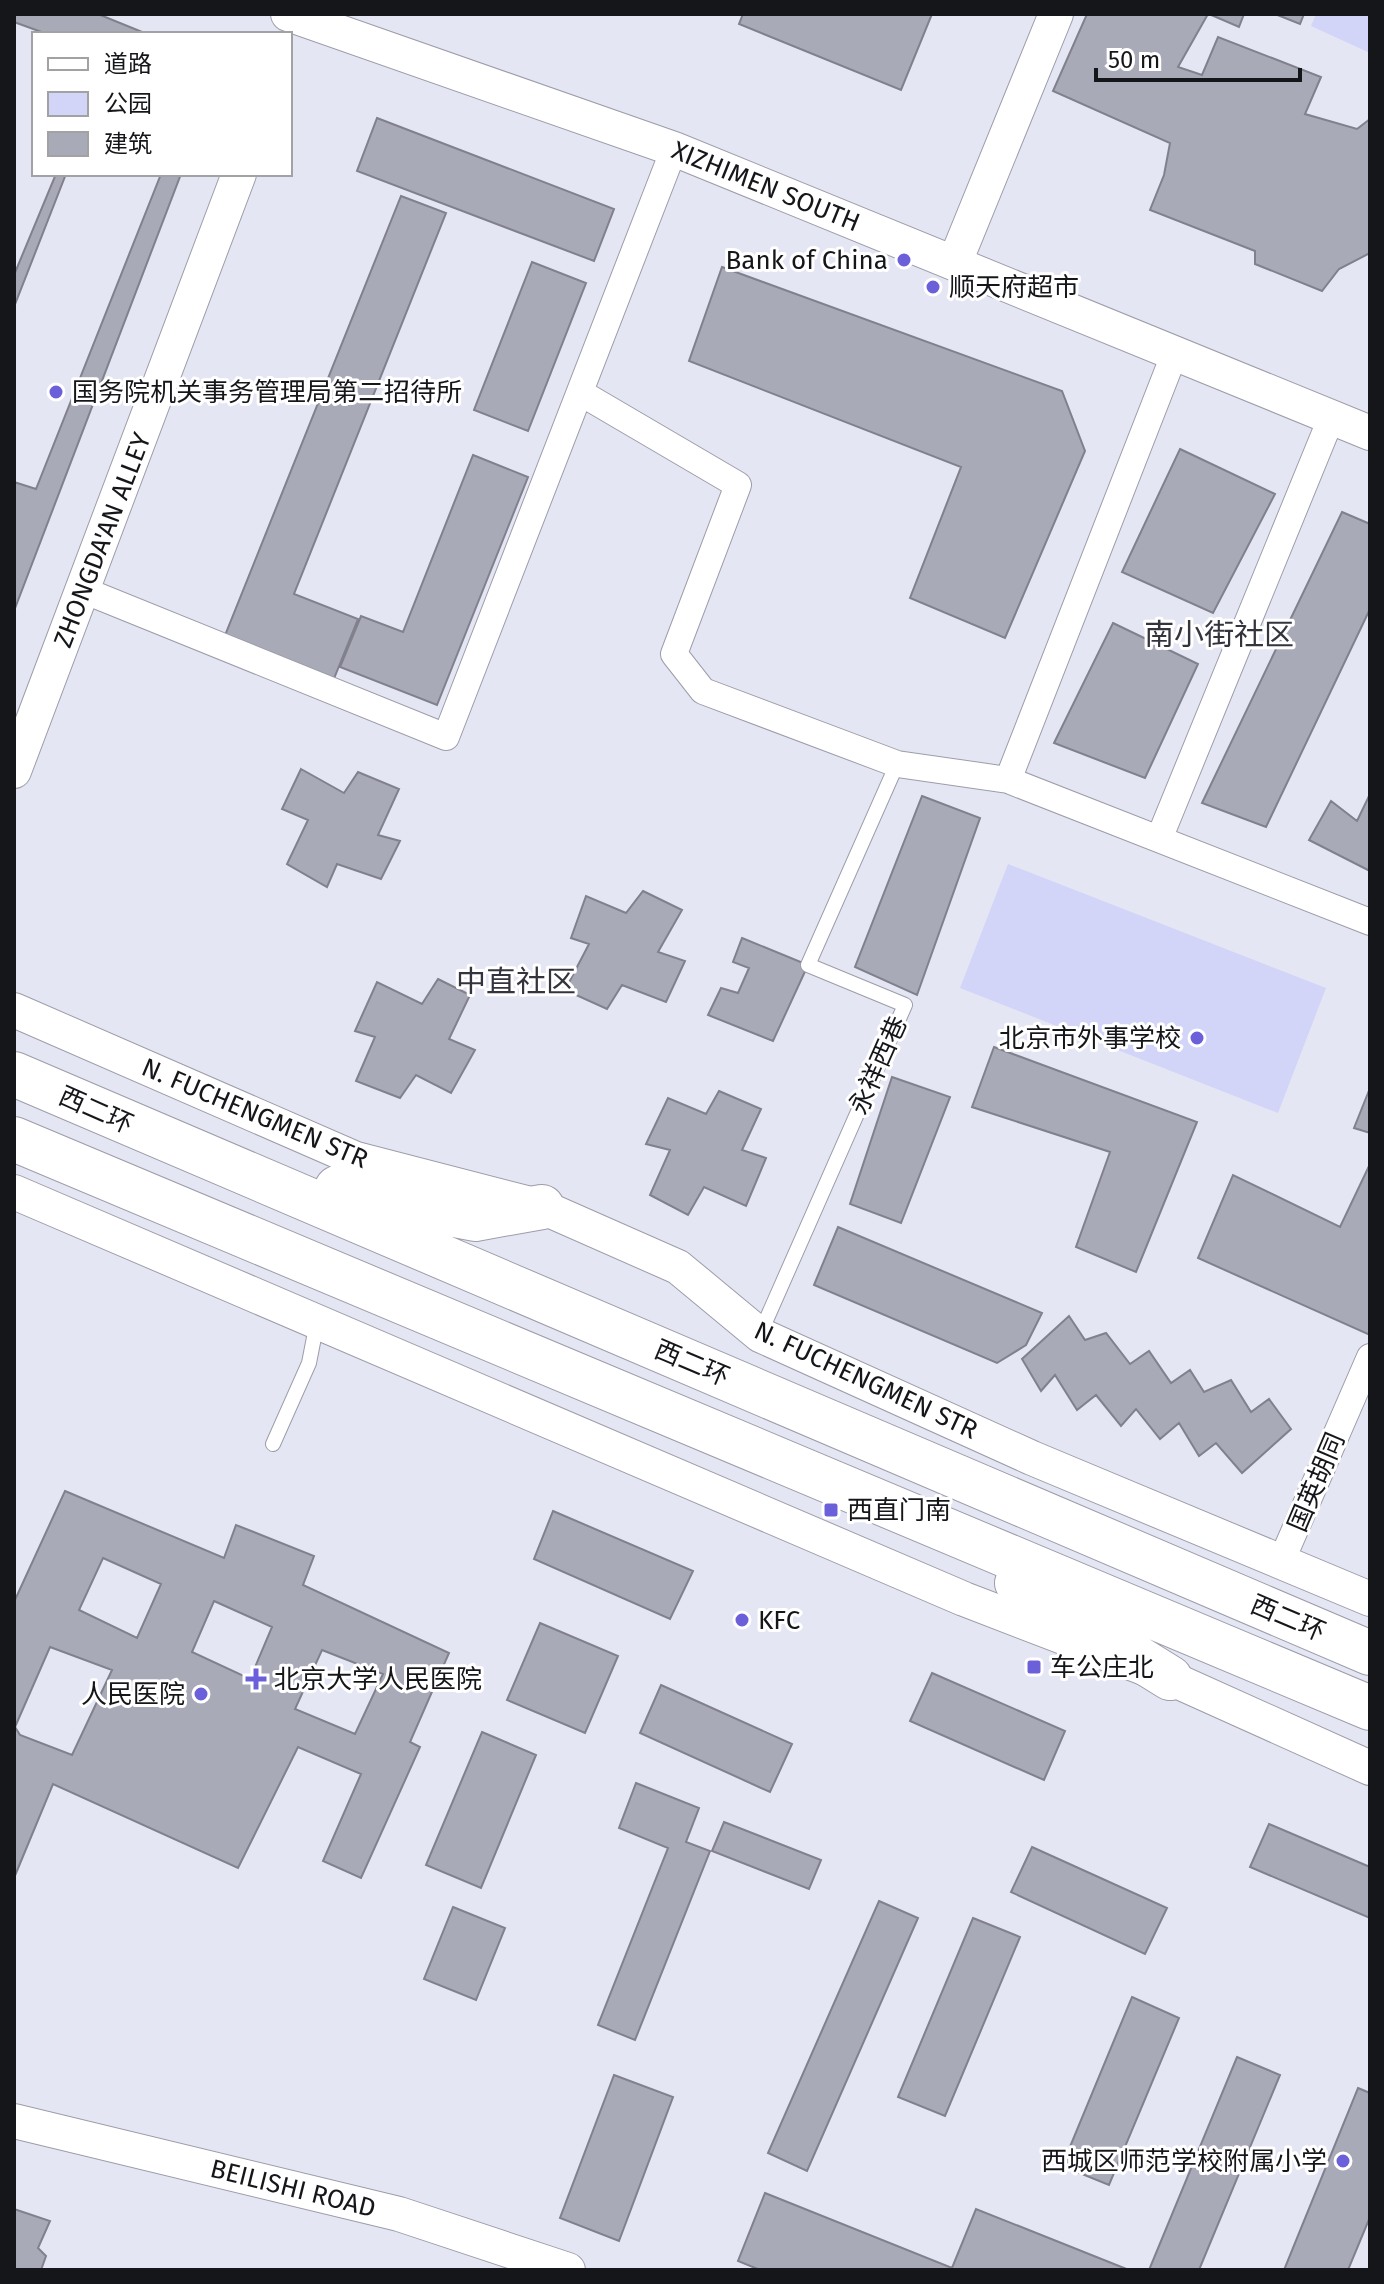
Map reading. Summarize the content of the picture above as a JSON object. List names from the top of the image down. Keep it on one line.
{"streets":{"highway":["西二环"],"street":["XIZHIMEN SOUTH","ZHONGDA'AN ALLEY","N. FUCHENGMEN STR","国英胡同","BEILISHI ROAD"],"lane":["永祥西巷"]},"crossings":[["永祥西巷","N. FUCHENGMEN STR"],["N. FUCHENGMEN STR","国英胡同"]],"districts":["南小街社区","中直社区"],"places":{"other":["Bank of China","顺天府超市","国务院机关事务管理局第二招待所","北京市外事学校","KFC","人民医院","西城区师范学校附属小学"],"transit":["西直门南","车公庄北"],"health":["北京大学人民医院"]},"legend":["道路","公园","建筑"],"scale_bar":"50 m"}
